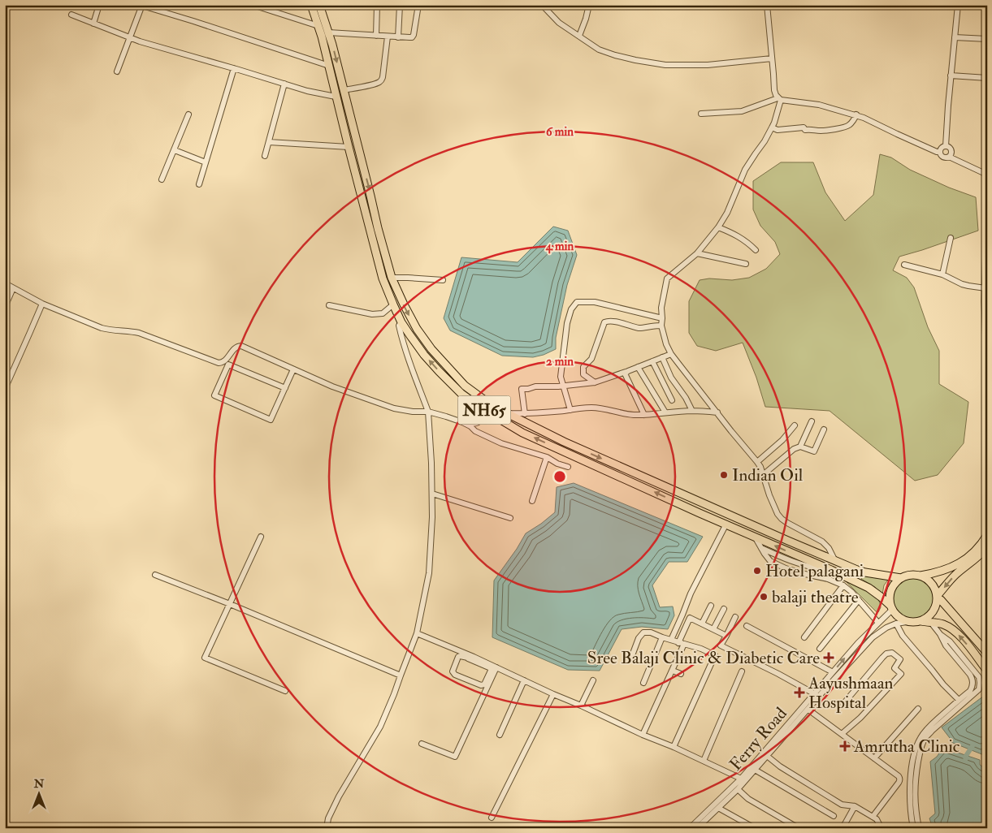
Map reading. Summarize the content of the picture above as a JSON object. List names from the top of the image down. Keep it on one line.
{"streets":{"highway":["NH65"],"street":["Ferry Road"]},"crossings":[["NH65","Ferry Road"]],"places":{"other":["Indian Oil","Hotel palagani","balaji theatre"],"health":["Sree Balaji Clinic & Diabetic Care","Aayushmaan Hospital","Amrutha Clinic"]},"north":"top","rings":["6 min","4 min","2 min"]}
